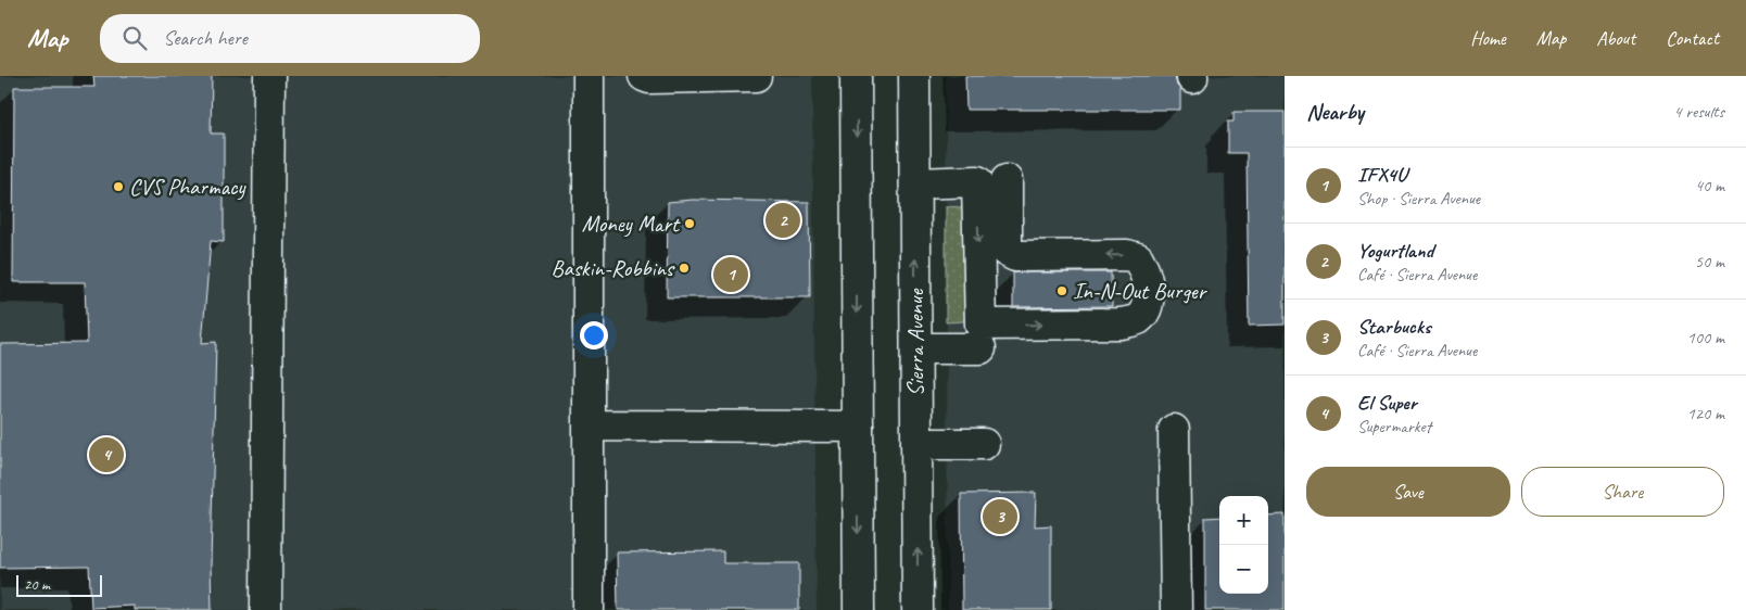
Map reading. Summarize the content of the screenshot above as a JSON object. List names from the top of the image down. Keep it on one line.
{"streets":{"main road":["Sierra Avenue"]},"places":["CVS Pharmacy","Money Mart","Baskin-Robbins","In-N-Out Burger"],"scale_bar":"20 m","page":{"header":"Map","search":"Search here","nav":["Home","Map","About","Contact"],"heading":["Nearby","4 results"],"list":[{"mark":"1","name":"IFX4U","note":"Shop · Sierra Avenue","value":"40 m"},{"mark":"2","name":"Yogurtland","note":"Café · Sierra Avenue","value":"50 m"},{"mark":"3","name":"Starbucks","note":"Café · Sierra Avenue","value":"100 m"},{"mark":"4","name":"El Super","note":"Supermarket","value":"120 m"}],"pins":["2","1","4","3"],"buttons":["Save","Share"],"map_buttons":["+","−"],"scale":"20 m"}}
